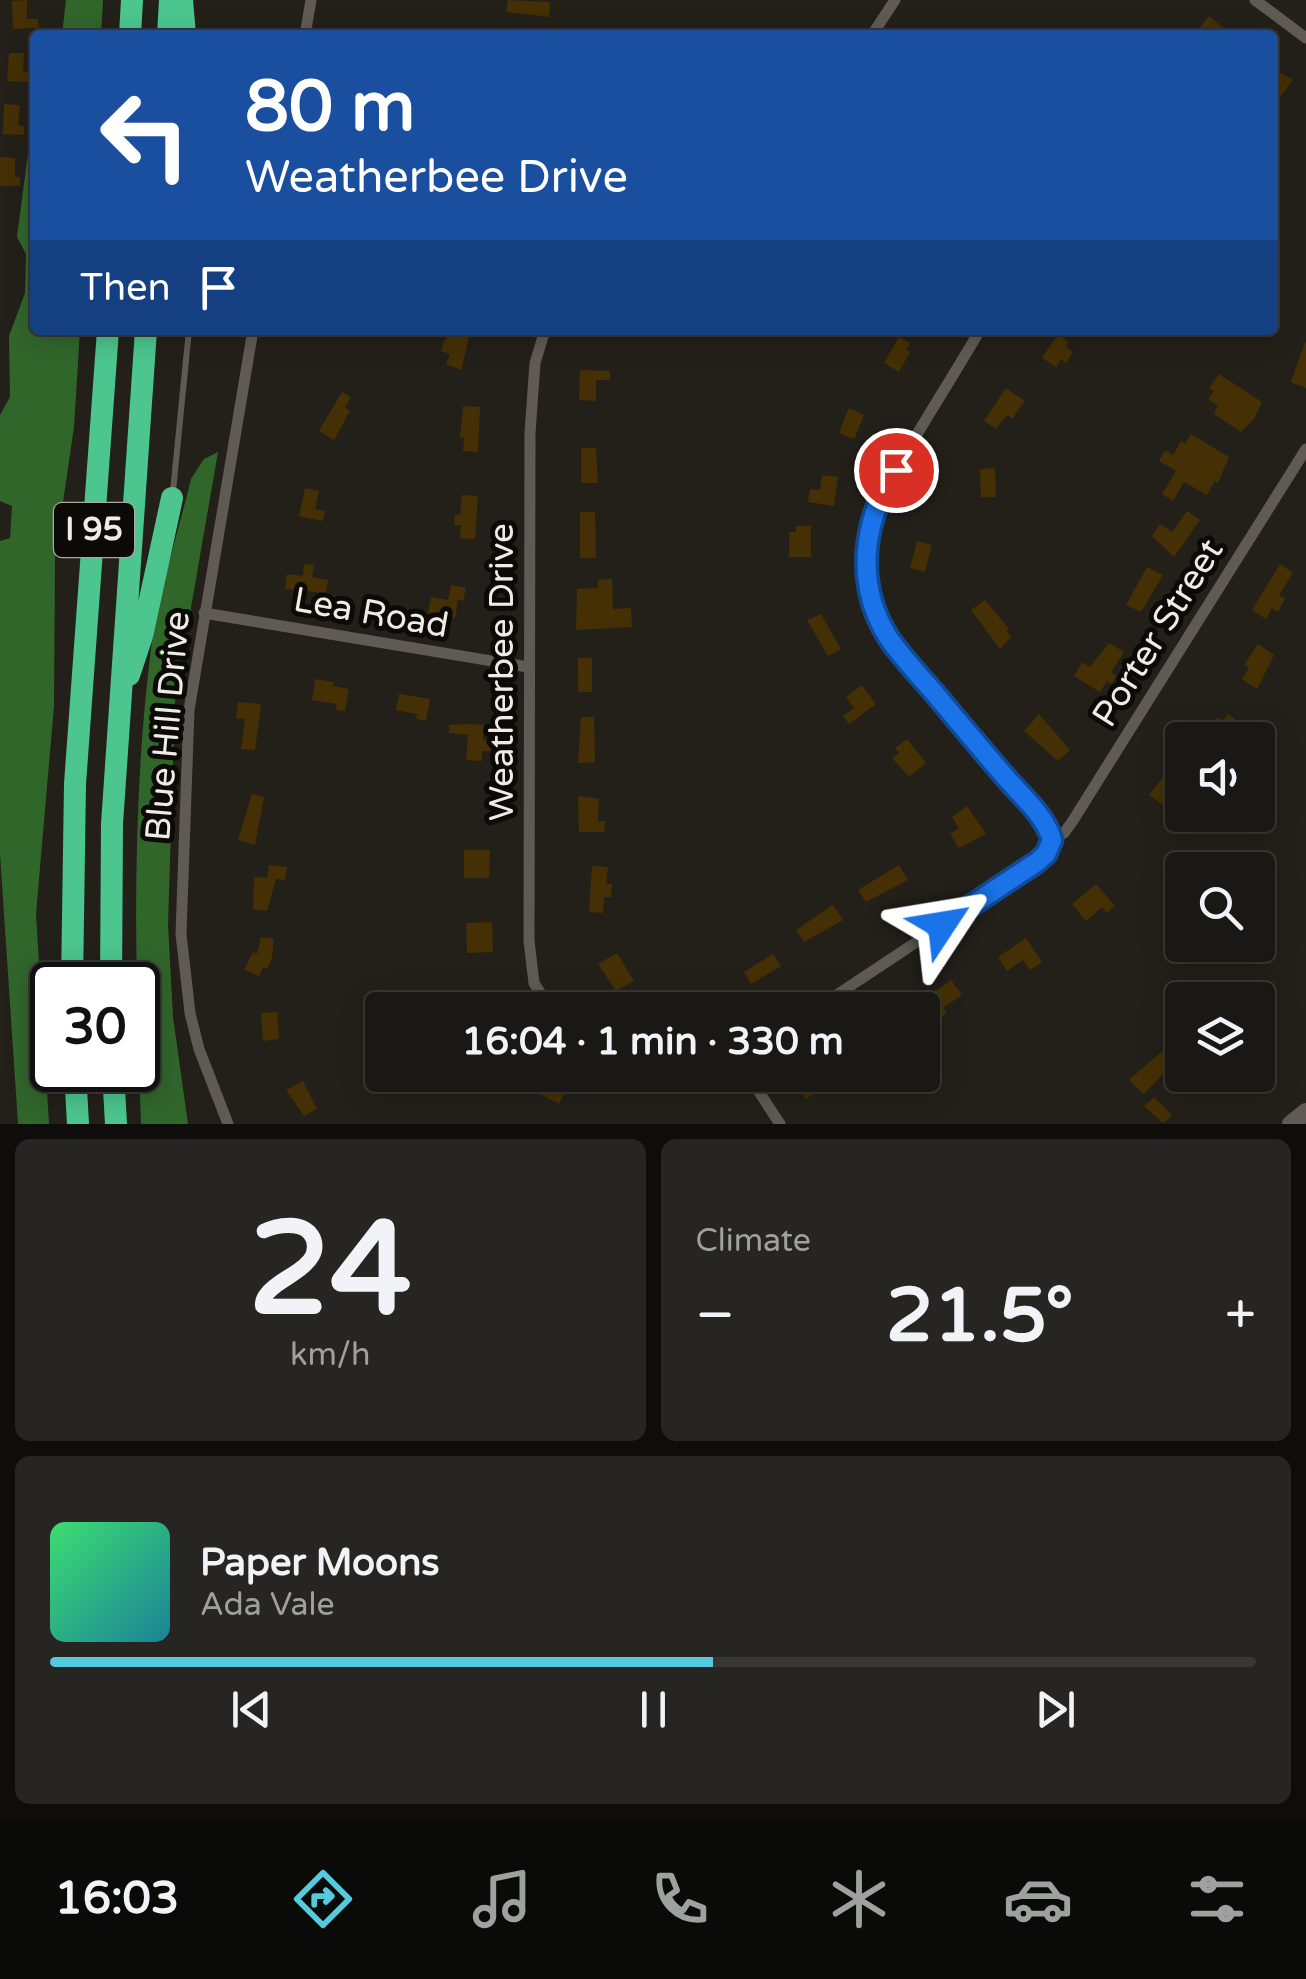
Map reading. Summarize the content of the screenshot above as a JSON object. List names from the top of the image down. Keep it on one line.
{"streets":{"highway":["I 95"],"street":["Lea Road","Porter Street","Weatherbee Drive","Blue Hill Drive"]},"crossings":[["Lea Road","Weatherbee Drive"],["Lea Road","Blue Hill Drive"]],"page":{"turn":["80 m","Weatherbee Drive"],"then":"Then","limit":"30","trip":"16:04 · 1 min · 330 m","tile":[["24","km/h"],"Climate"],"heat":["−","21.5°","+"],"song":["Paper Moons","Ada Vale"],"tabs":"16:03"}}
